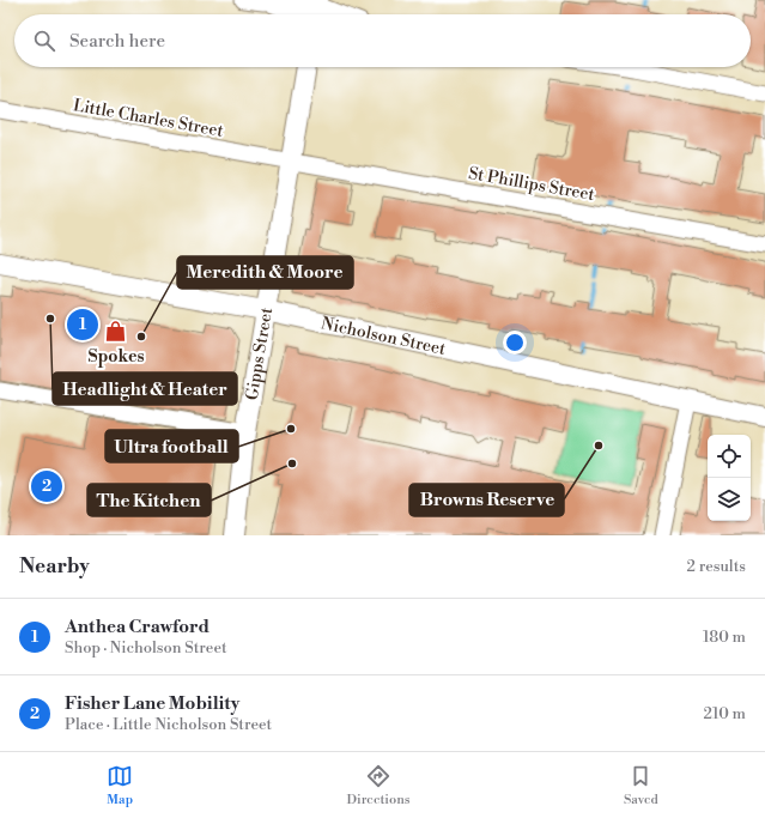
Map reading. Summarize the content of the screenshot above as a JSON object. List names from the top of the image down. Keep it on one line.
{"streets":{"street":["Little Charles Street","St Phillips Street","Nicholson Street","Gipps Street"]},"crossings":[["Little Charles Street","St Phillips Street"],["Little Charles Street","Gipps Street"],["St Phillips Street","Gipps Street"],["Nicholson Street","Gipps Street"]],"places":{"other":["Headlight & Heater","Meredith & Moore","Ultra football","Browns Reserve","The Kitchen"],"shop":["Spokes"]},"page":{"search":"Search here","pins":["1","2"],"heading":["Nearby","2 results"],"list":[{"mark":"1","name":"Anthea Crawford","note":"Shop · Nicholson Street","value":"180 m"},{"mark":"2","name":"Fisher Lane Mobility","note":"Place · Little Nicholson Street","value":"210 m"}],"nav":["Map","Directions","Saved"]}}
